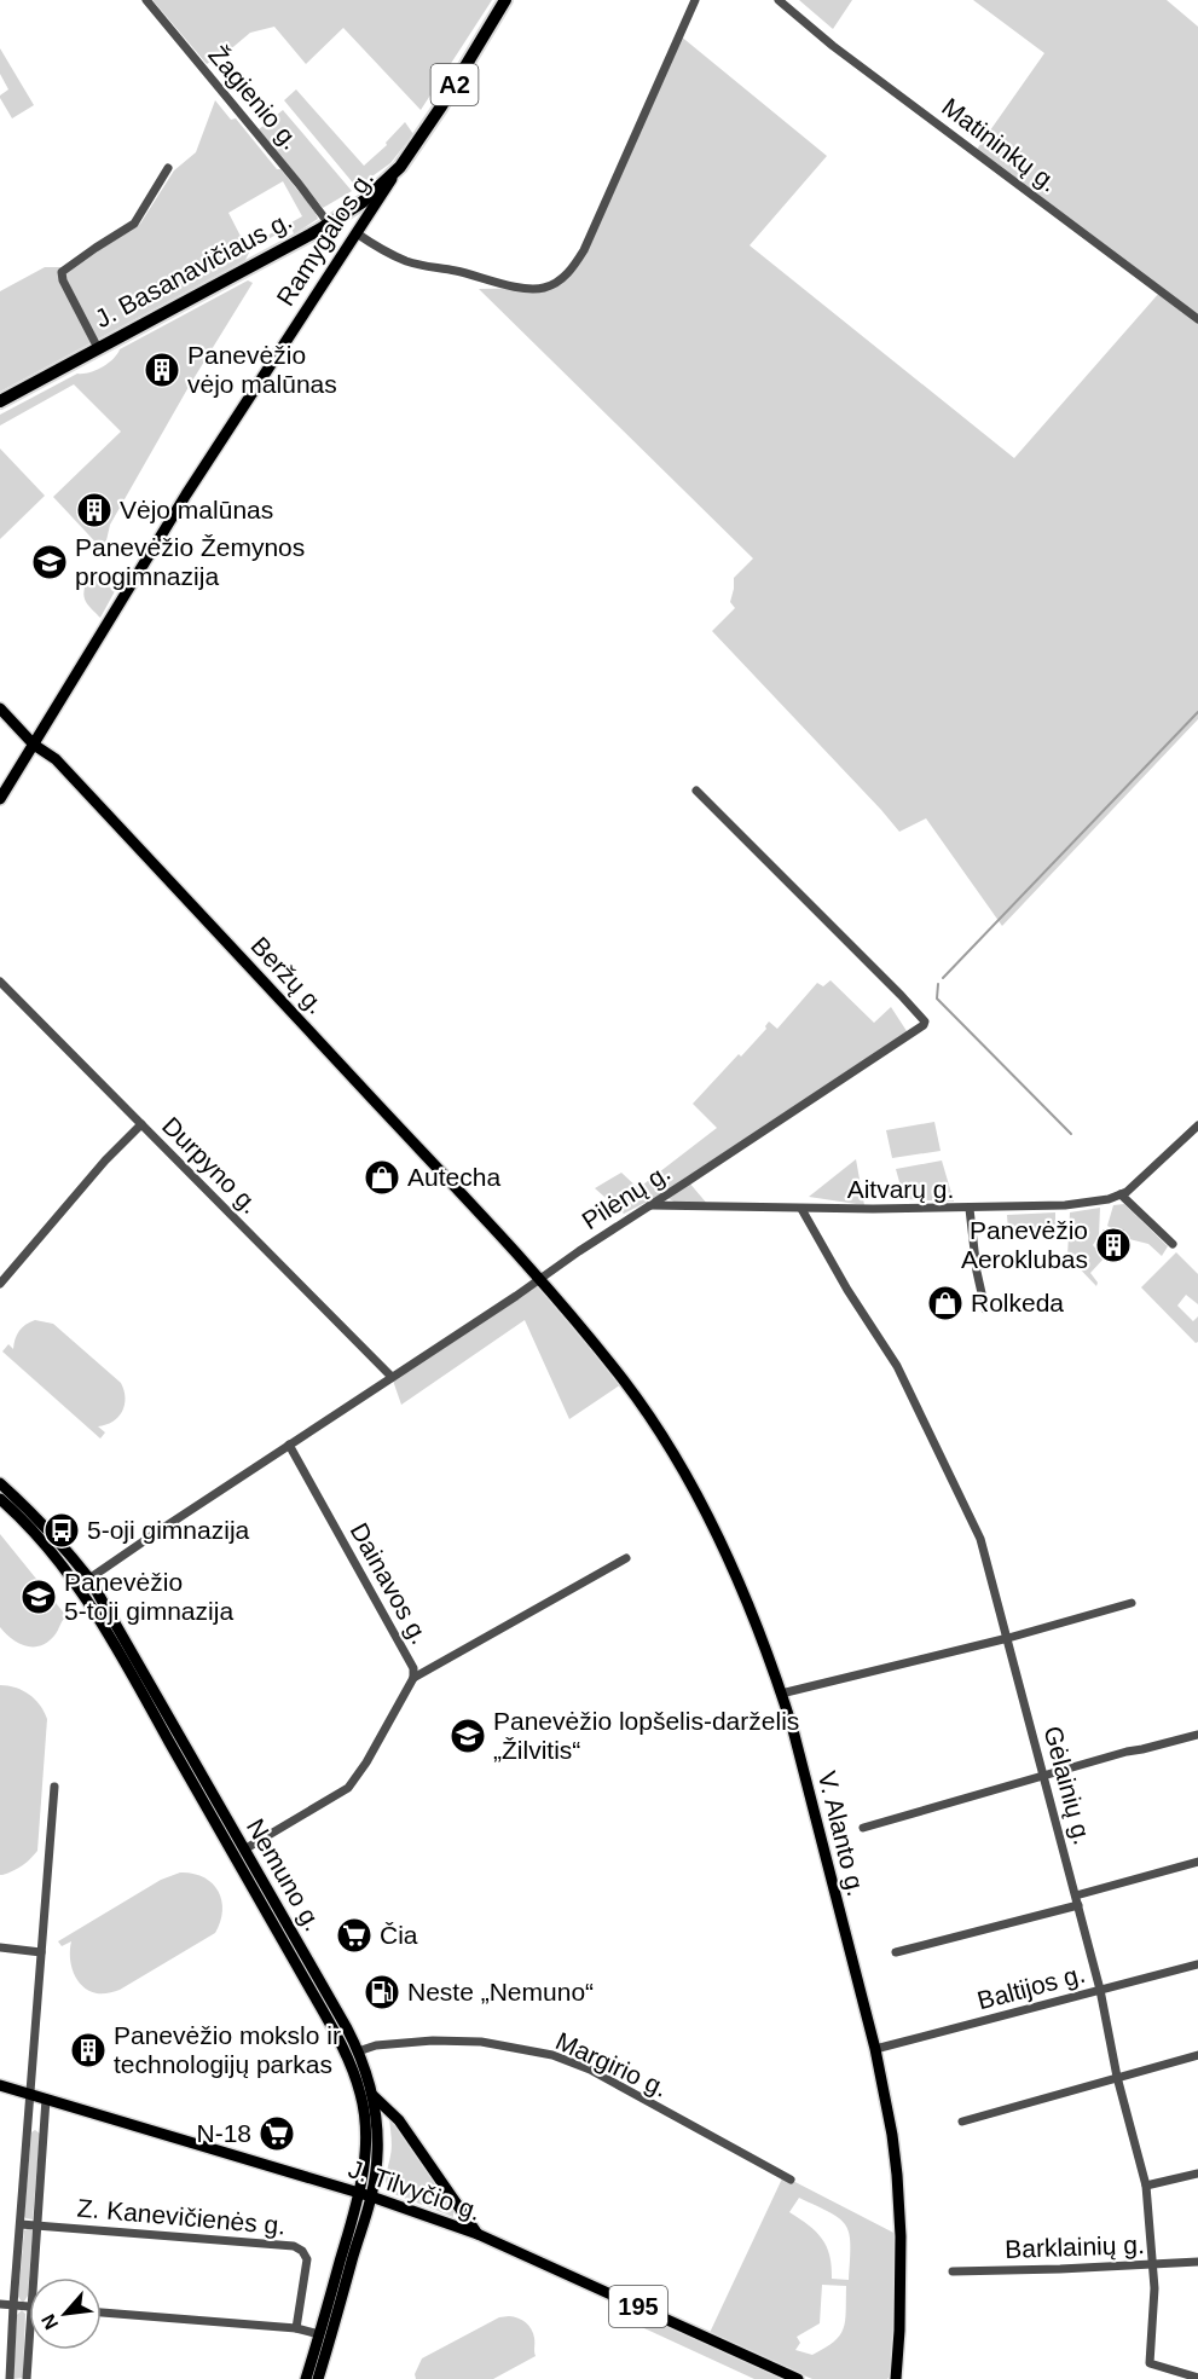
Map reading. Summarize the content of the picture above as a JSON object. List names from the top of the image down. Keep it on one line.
{"streets":{"highway":["A2","Ramygalos g.","J. Basanavičiaus g."],"main road":["Beržų g.","V. Alanto g.","Nemuno g.","J. Tilvyčio g.","195"],"street":["Žagienio g.","Matininkų g.","Durpyno g.","Aitvarų g.","Pilėnų g.","Dainavos g.","Gėlainių g.","Baltijos g.","Margirio g.","Z. Kanevičienės g.","Barklainių g."]},"crossings":[["Žagienio g.","J. Basanavičiaus g."],["Ramygalos g.","J. Basanavičiaus g."],["Ramygalos g.","Beržų g."],["Beržų g.","Pilėnų g."],["Beržų g.","V. Alanto g."],["Durpyno g.","Pilėnų g."],["Aitvarų g.","Pilėnų g."],["Aitvarų g.","Gėlainių g."],["Pilėnų g.","Dainavos g."],["Pilėnų g.","V. Alanto g."],["Pilėnų g.","Nemuno g."],["Dainavos g.","Nemuno g."],["Gėlainių g.","Baltijos g."],["Gėlainių g.","Barklainių g."],["V. Alanto g.","Baltijos g."],["Nemuno g.","Margirio g."],["Nemuno g.","J. Tilvyčio g."]],"places":{"building":["Panevėžio vėjo malūnas","Vėjo malūnas","Panevėžio Aeroklubas","Panevėžio mokslo ir technologijų parkas"],"school or university":["Panevėžio Žemynos progimnazija","Panevėžio 5-toji gimnazija","Panevėžio lopšelis-darželis „Žilvitis“"],"shop":["Autecha","Rolkeda"],"bus stop":["5-oji gimnazija"],"supermarket":["Čia","N-18"],"fuel station":["Neste „Nemuno“"]},"north":"bottom left"}
